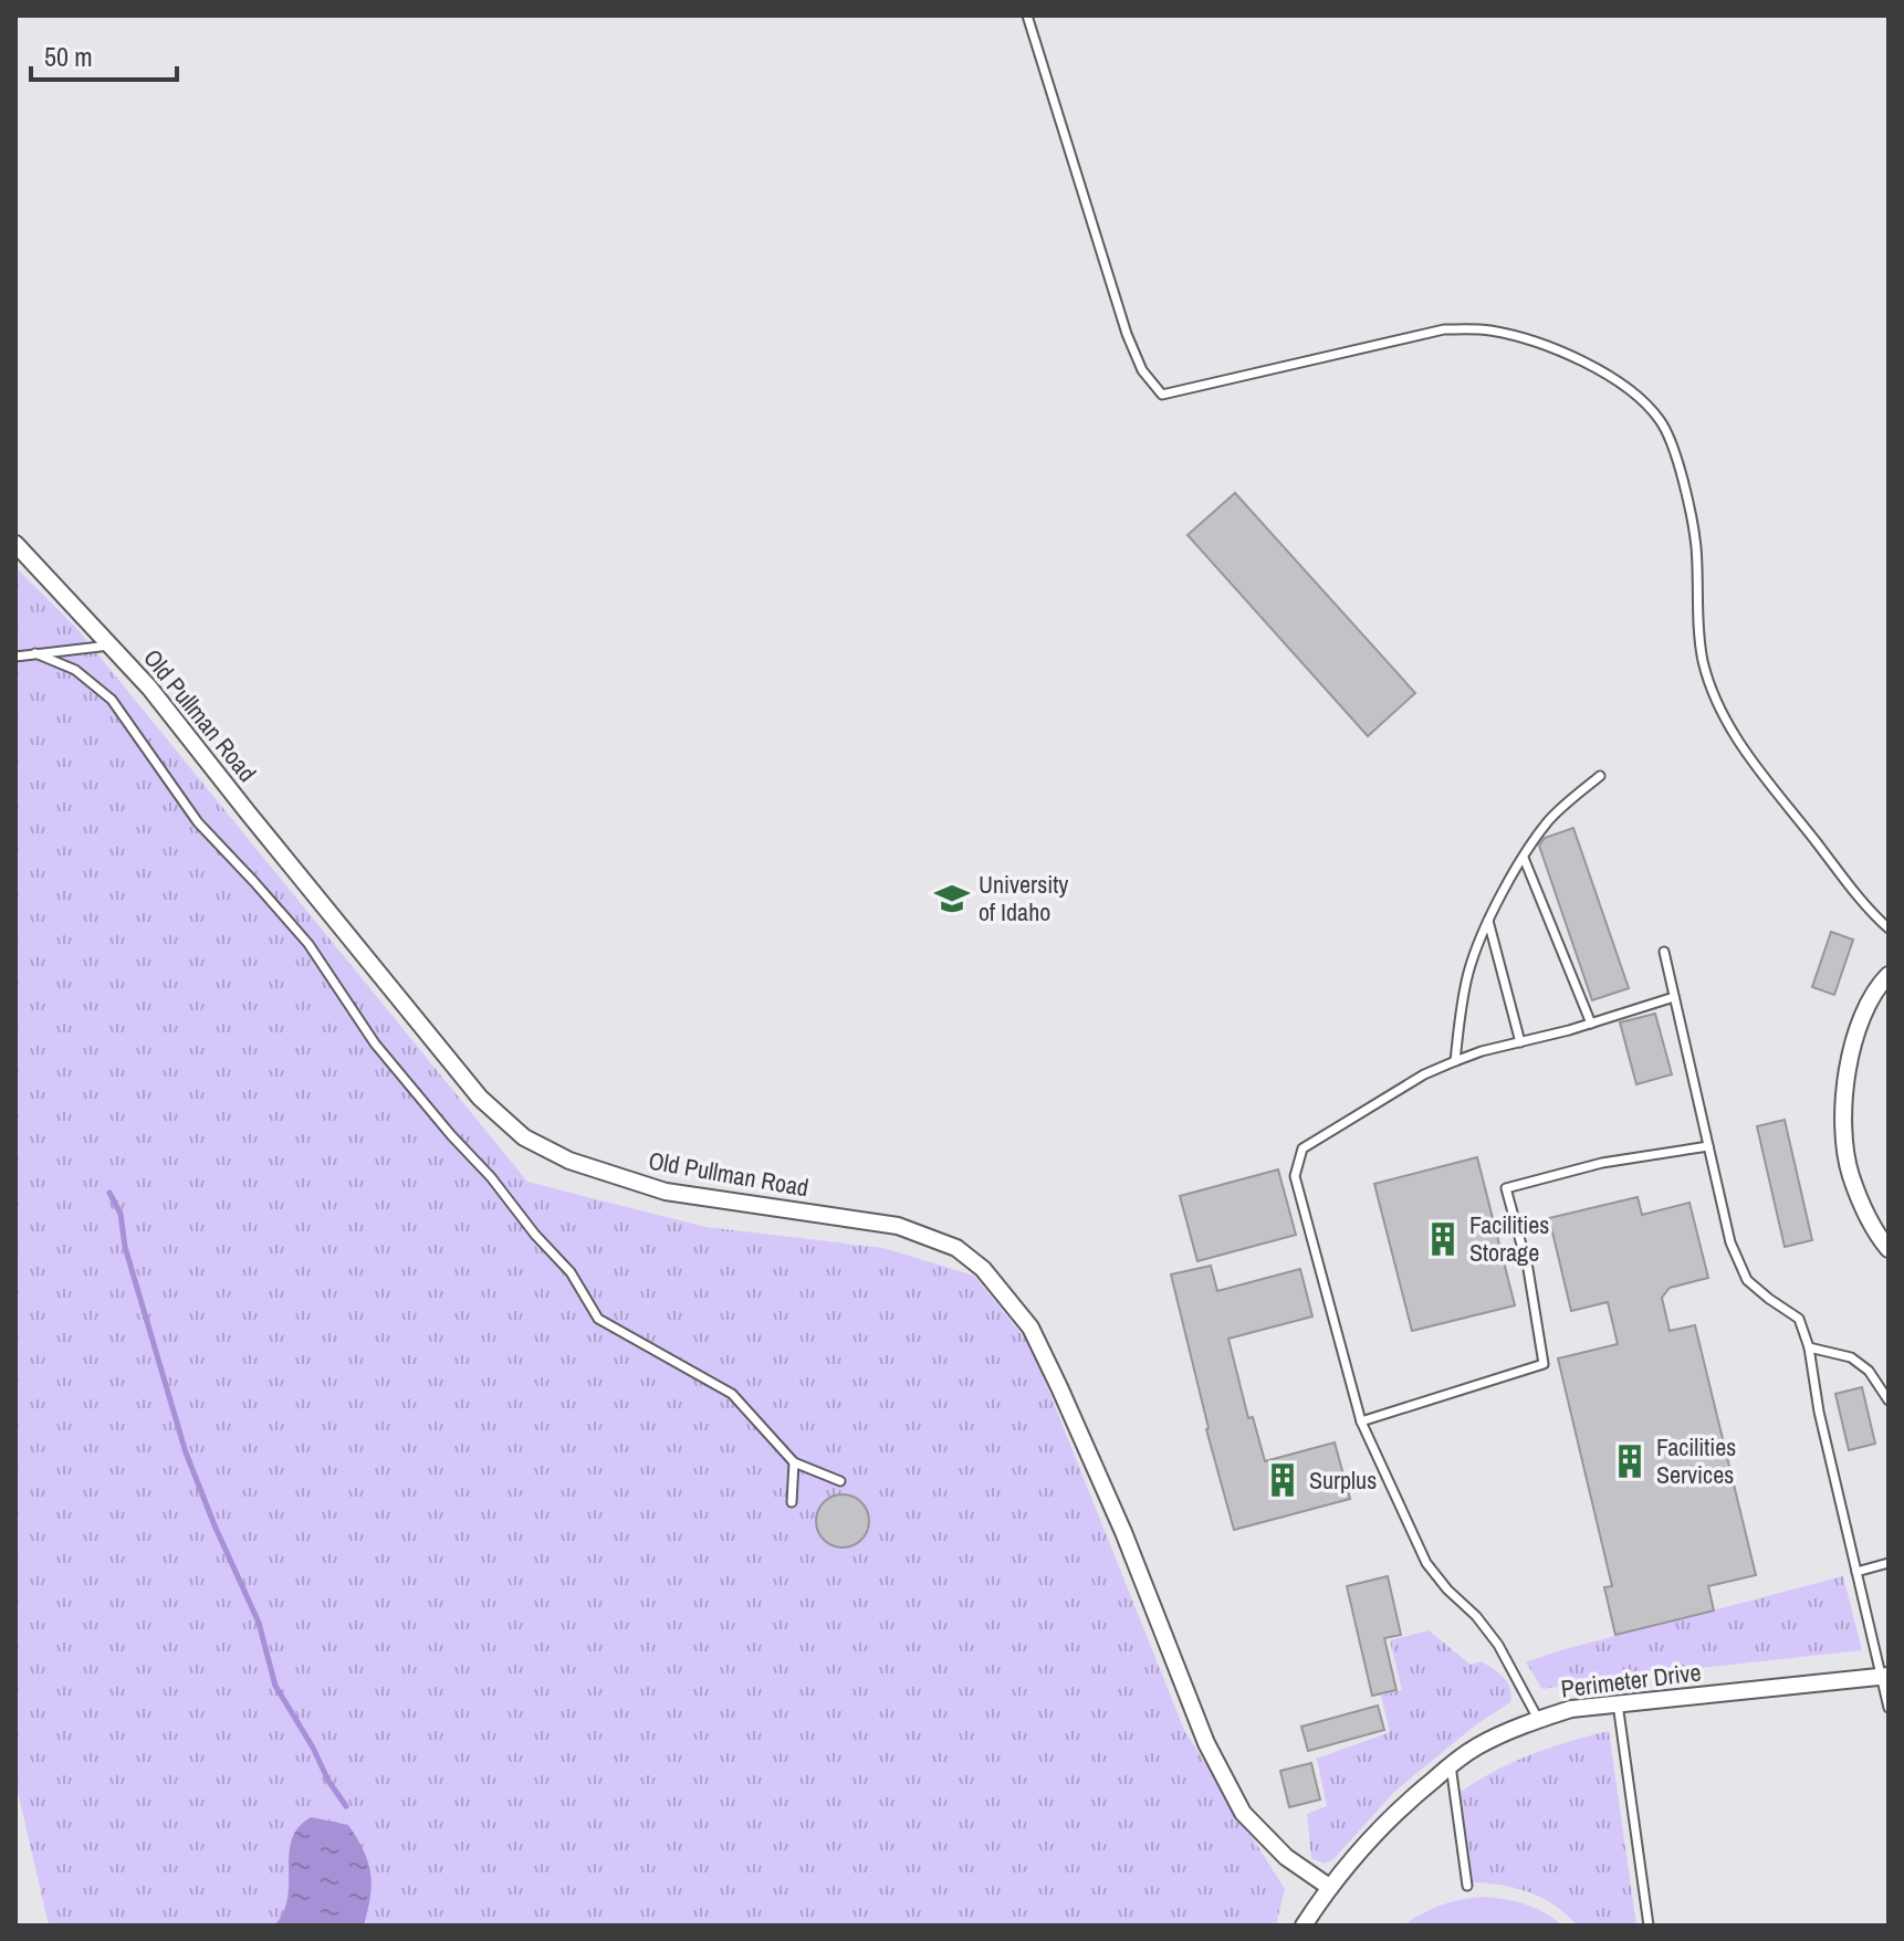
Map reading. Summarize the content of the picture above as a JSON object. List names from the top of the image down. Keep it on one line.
{"streets":{"street":["Old Pullman Road","Perimeter Drive"]},"crossings":[["Old Pullman Road","Perimeter Drive"]],"places":{"school or university":["University of Idaho"],"building":["Facilities Storage","Facilities Services","Surplus"]},"scale_bar":"50 m"}
